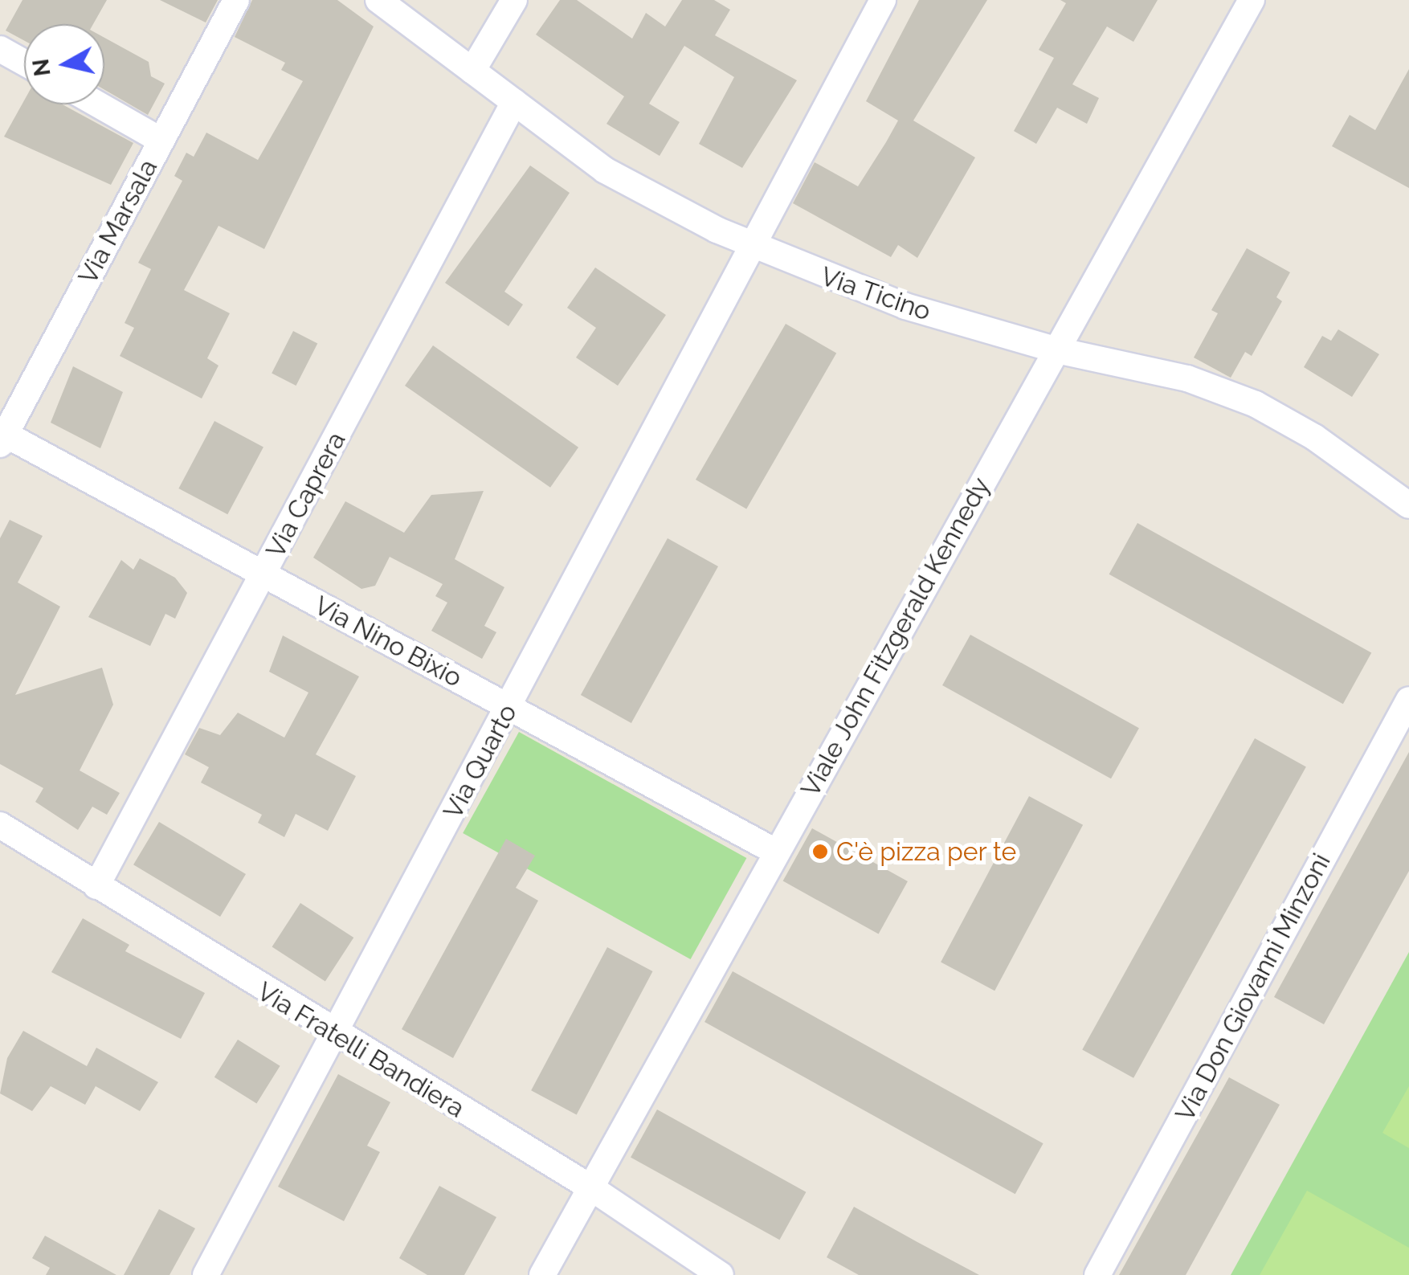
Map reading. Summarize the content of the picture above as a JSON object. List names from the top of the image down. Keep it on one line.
{"streets":{"street":["Via Marsala","Via Ticino","Via Caprera","Viale John Fitzgerald Kennedy","Via Nino Bixio","Via Quarto","Via Don Giovanni Minzoni","Via Fratelli Bandiera"]},"crossings":[["Via Marsala","Via Nino Bixio"],["Via Ticino","Via Caprera"],["Via Ticino","Viale John Fitzgerald Kennedy"],["Via Ticino","Via Quarto"],["Via Caprera","Via Nino Bixio"],["Via Caprera","Via Fratelli Bandiera"],["Viale John Fitzgerald Kennedy","Via Nino Bixio"],["Viale John Fitzgerald Kennedy","Via Fratelli Bandiera"],["Via Nino Bixio","Via Quarto"],["Via Quarto","Via Fratelli Bandiera"]],"places":["C'è pizza per te"],"north":"left"}
